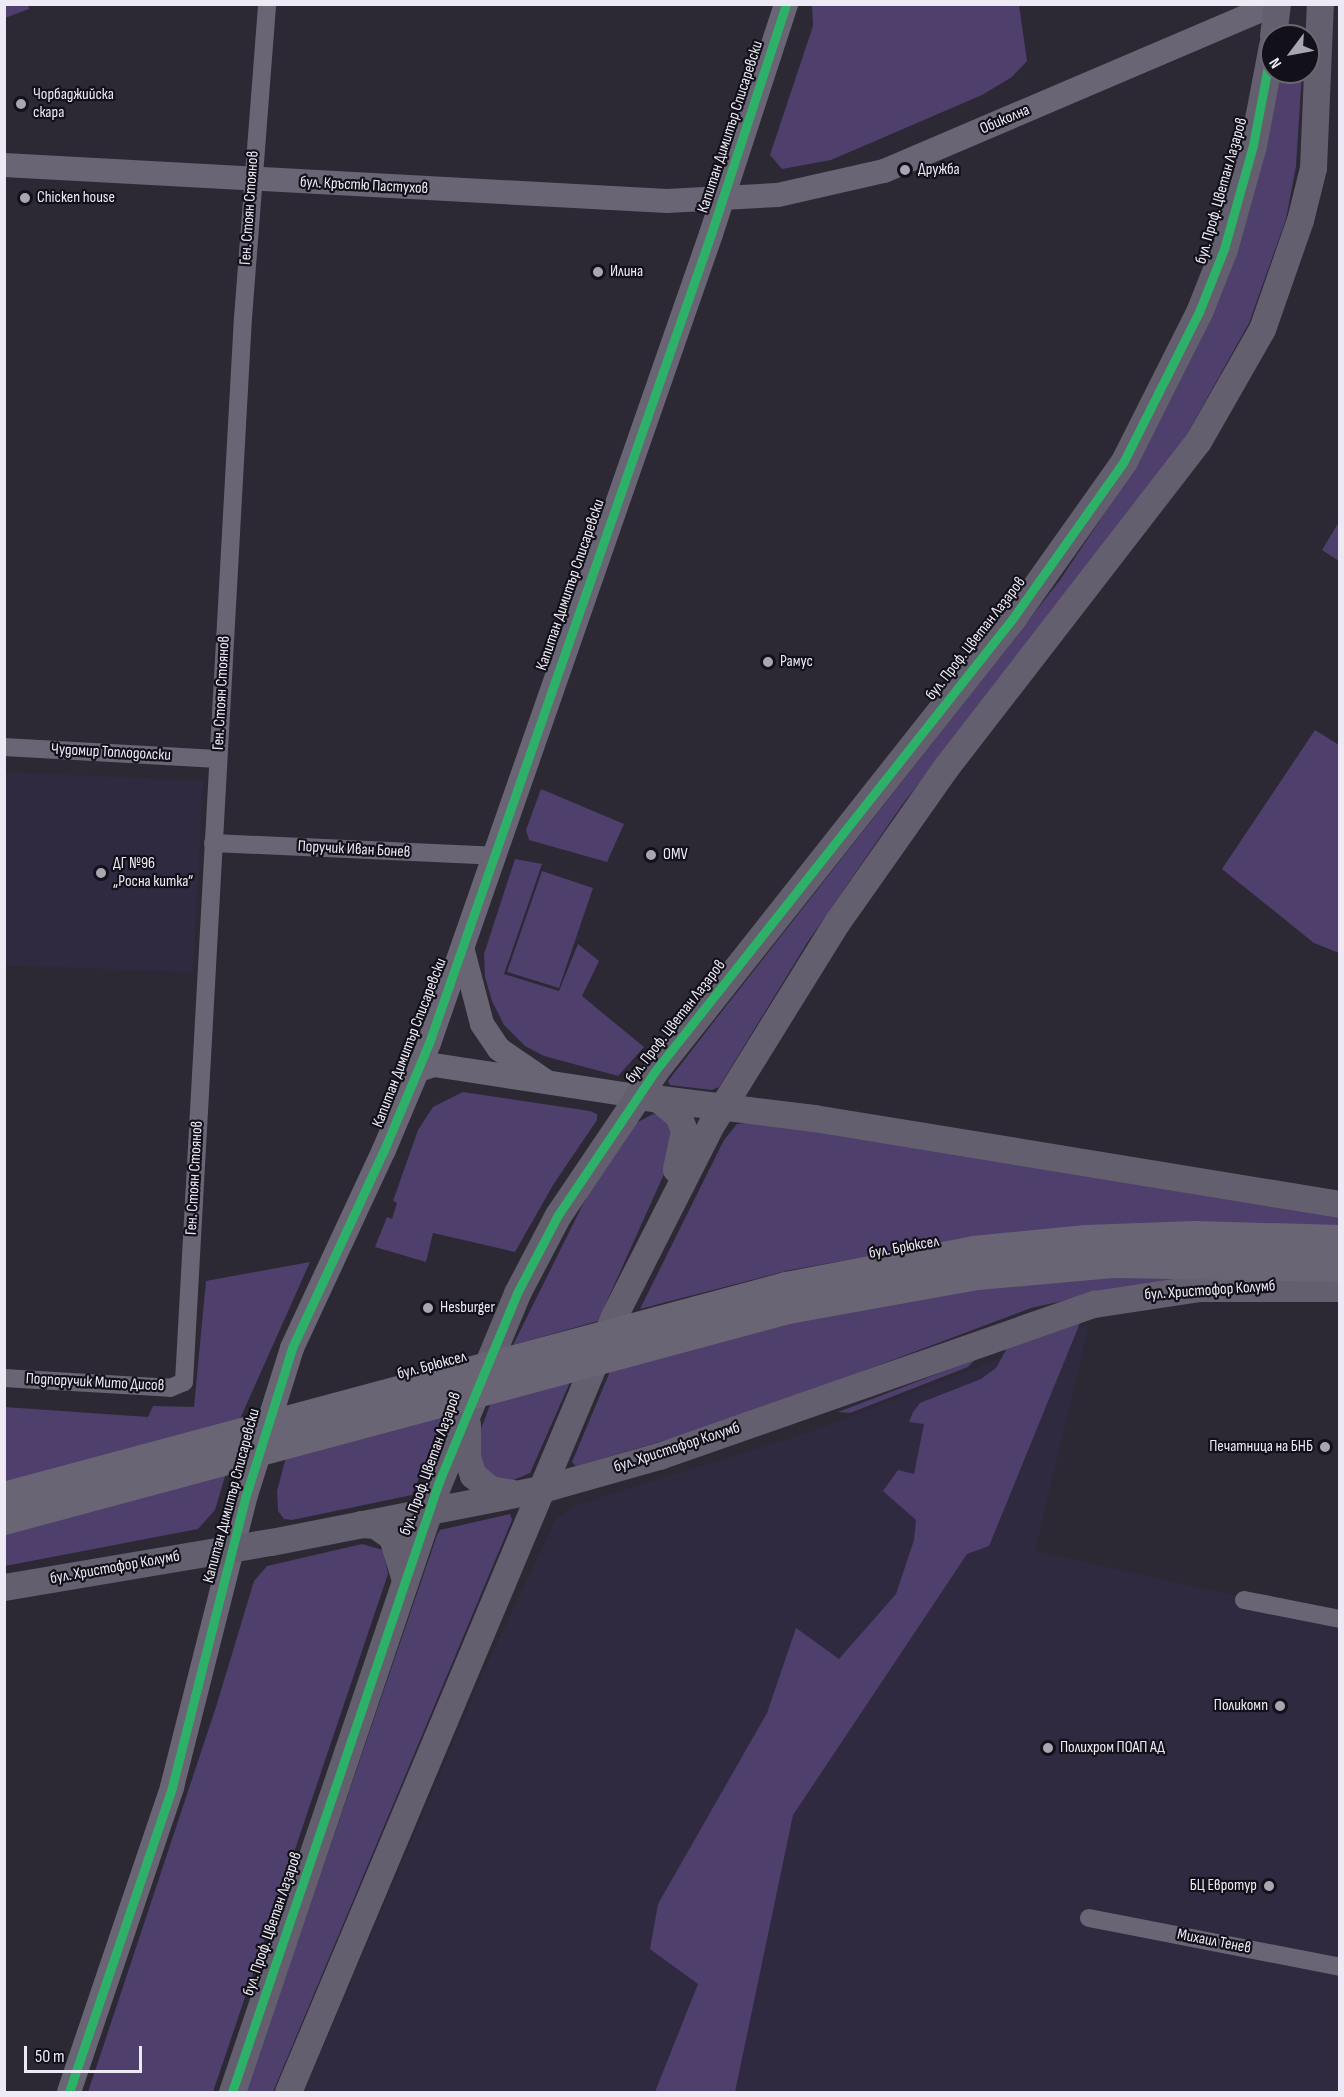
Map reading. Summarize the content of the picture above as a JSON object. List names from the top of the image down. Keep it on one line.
{"streets":{"main road":["бул. Проф. Цветан Лазаров","бул. Брюксел","бул. Христофор Колумб"],"street":["Обиколна","Капитан Димитър Списаревски","бул. Кръстю Пастухов","Ген. Стоян Стоянов","Чудомир Топлодолски","Поручик Иван Бонев","Подпоручик Мито Дисов","Михаил Тенев"]},"crossings":[["Обиколна","Капитан Димитър Списаревски"],["Обиколна","бул. Кръстю Пастухов"],["Капитан Димитър Списаревски","бул. Кръстю Пастухов"],["Капитан Димитър Списаревски","Поручик Иван Бонев"],["Капитан Димитър Списаревски","бул. Христофор Колумб"],["бул. Кръстю Пастухов","Ген. Стоян Стоянов"],["бул. Проф. Цветан Лазаров","бул. Христофор Колумб"],["Ген. Стоян Стоянов","Чудомир Топлодолски"],["Ген. Стоян Стоянов","Поручик Иван Бонев"],["Ген. Стоян Стоянов","Подпоручик Мито Дисов"]],"places":["Чорбаджийска скара","Дружба","Chicken house","Илина","Рамус","OMV","ДГ №96 „Росна китка“","Hesburger","Печатница на БНБ","Поликомп","Полихром ПОАП АД","БЦ Евротур"],"scale_bar":"50 m","north":"bottom left"}
